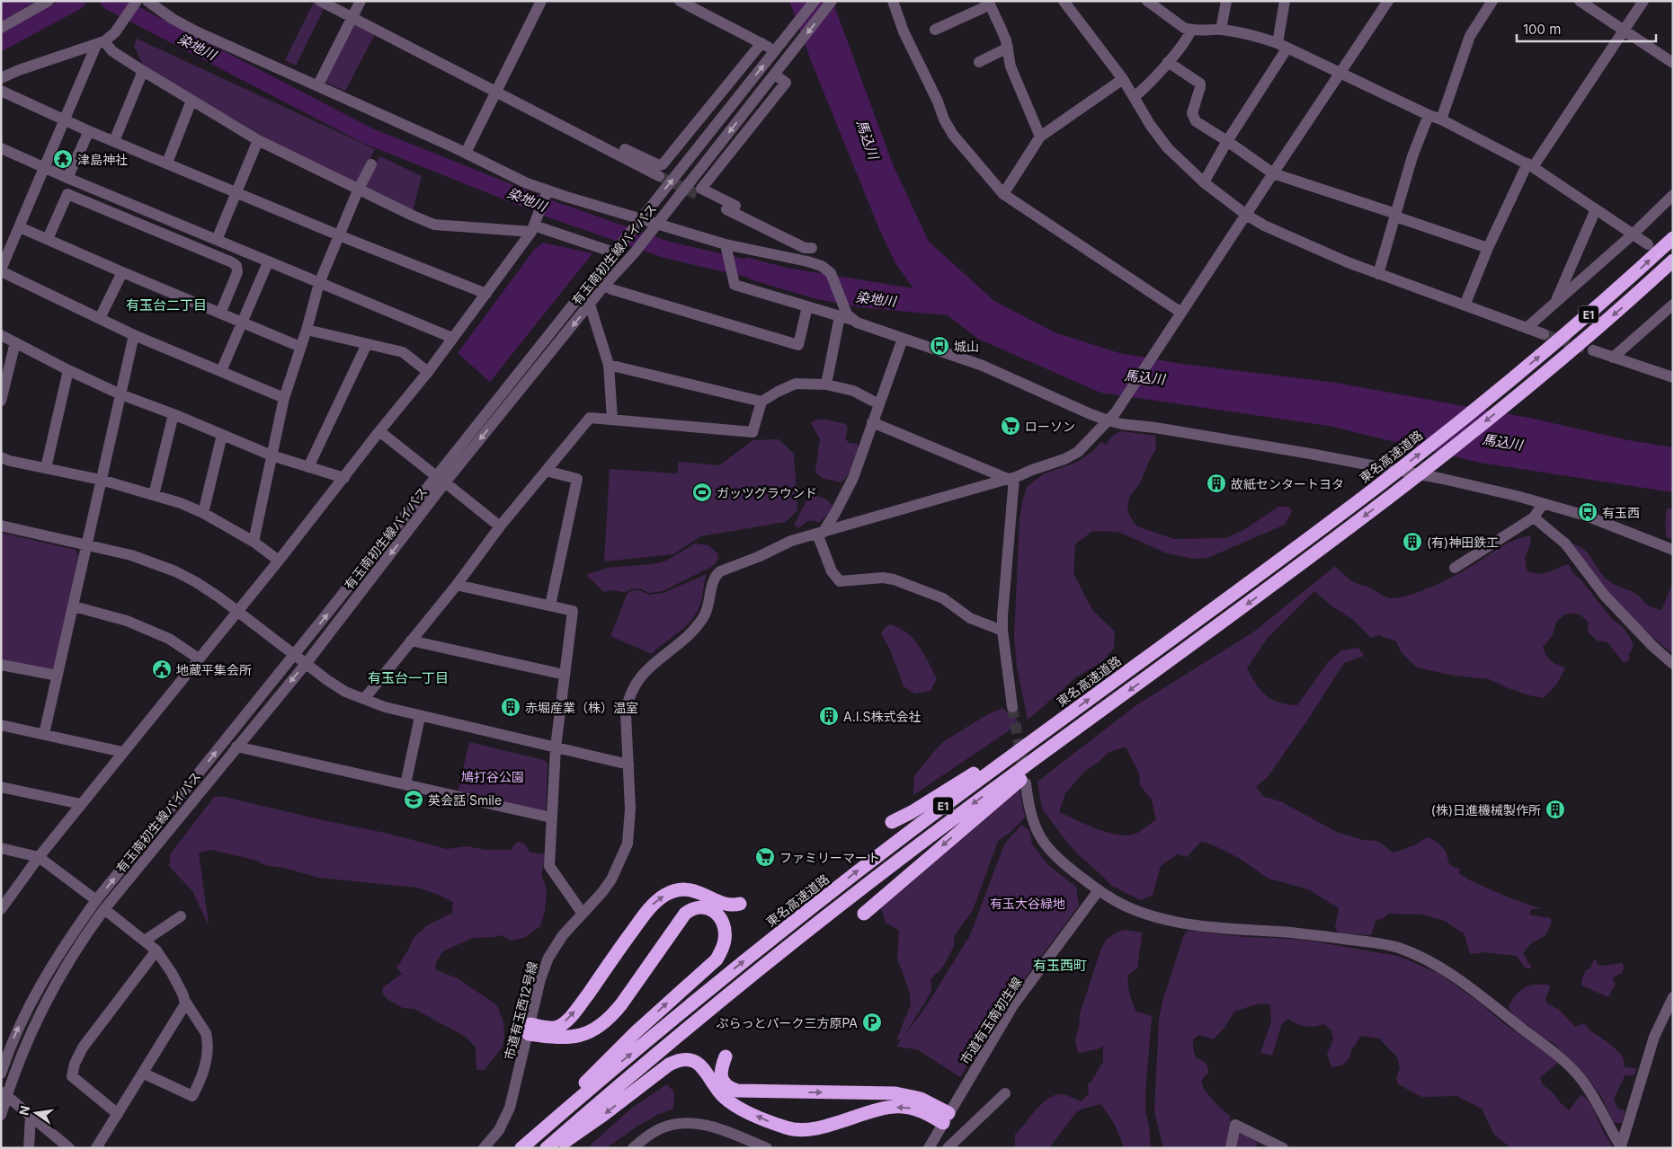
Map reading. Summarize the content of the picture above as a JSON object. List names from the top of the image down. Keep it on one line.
{"streets":{"highway":["E1","東名高速道路"],"street":["有玉南初生線バイパス","市道有玉西12号線","市道有玉南初生線"]},"districts":["有玉台二丁目","有玉台一丁目","有玉西町"],"water":["染地川","馬込川"],"parks":["鳩打谷公園","有玉大谷緑地"],"places":{"temple":["津島神社"],"bus stop":["城山","有玉西"],"supermarket":["ローソン","ファミリーマート"],"building":["故紙センタートヨタ","(有)神田鉄工","赤堀産業（株）温室","A.I.S株式会社","(株)日進機械製作所"],"sports":["ガッツグラウンド"],"public building":["地蔵平集会所"],"school or university":["英会話 Smile"],"parking":["ぷらっとパーク三方原PA"]},"scale_bar":"100 m","north":"left"}
